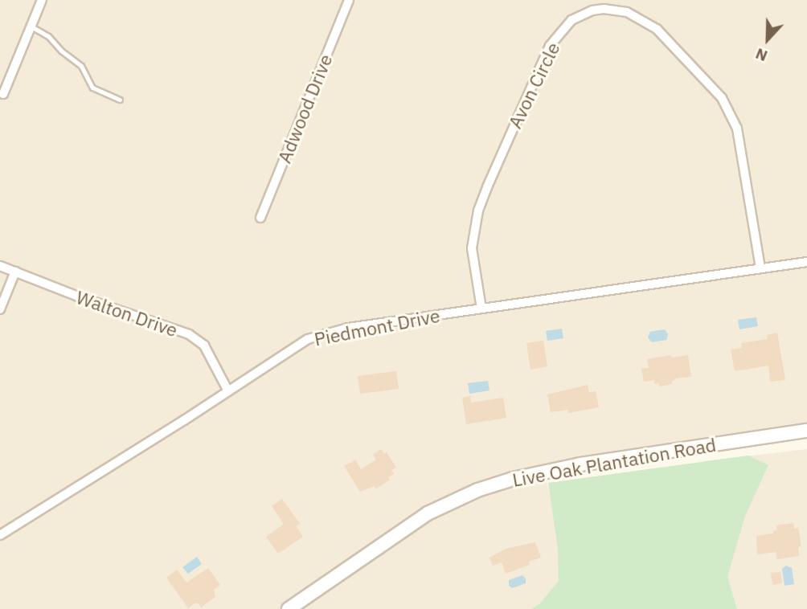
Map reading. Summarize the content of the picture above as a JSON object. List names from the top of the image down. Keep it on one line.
{"streets":{"street":["Avon Circle","Adwood Drive","Walton Drive","Piedmont Drive","Live Oak Plantation Road"]},"crossings":[["Avon Circle","Piedmont Drive"],["Walton Drive","Piedmont Drive"]],"north":"bottom"}
